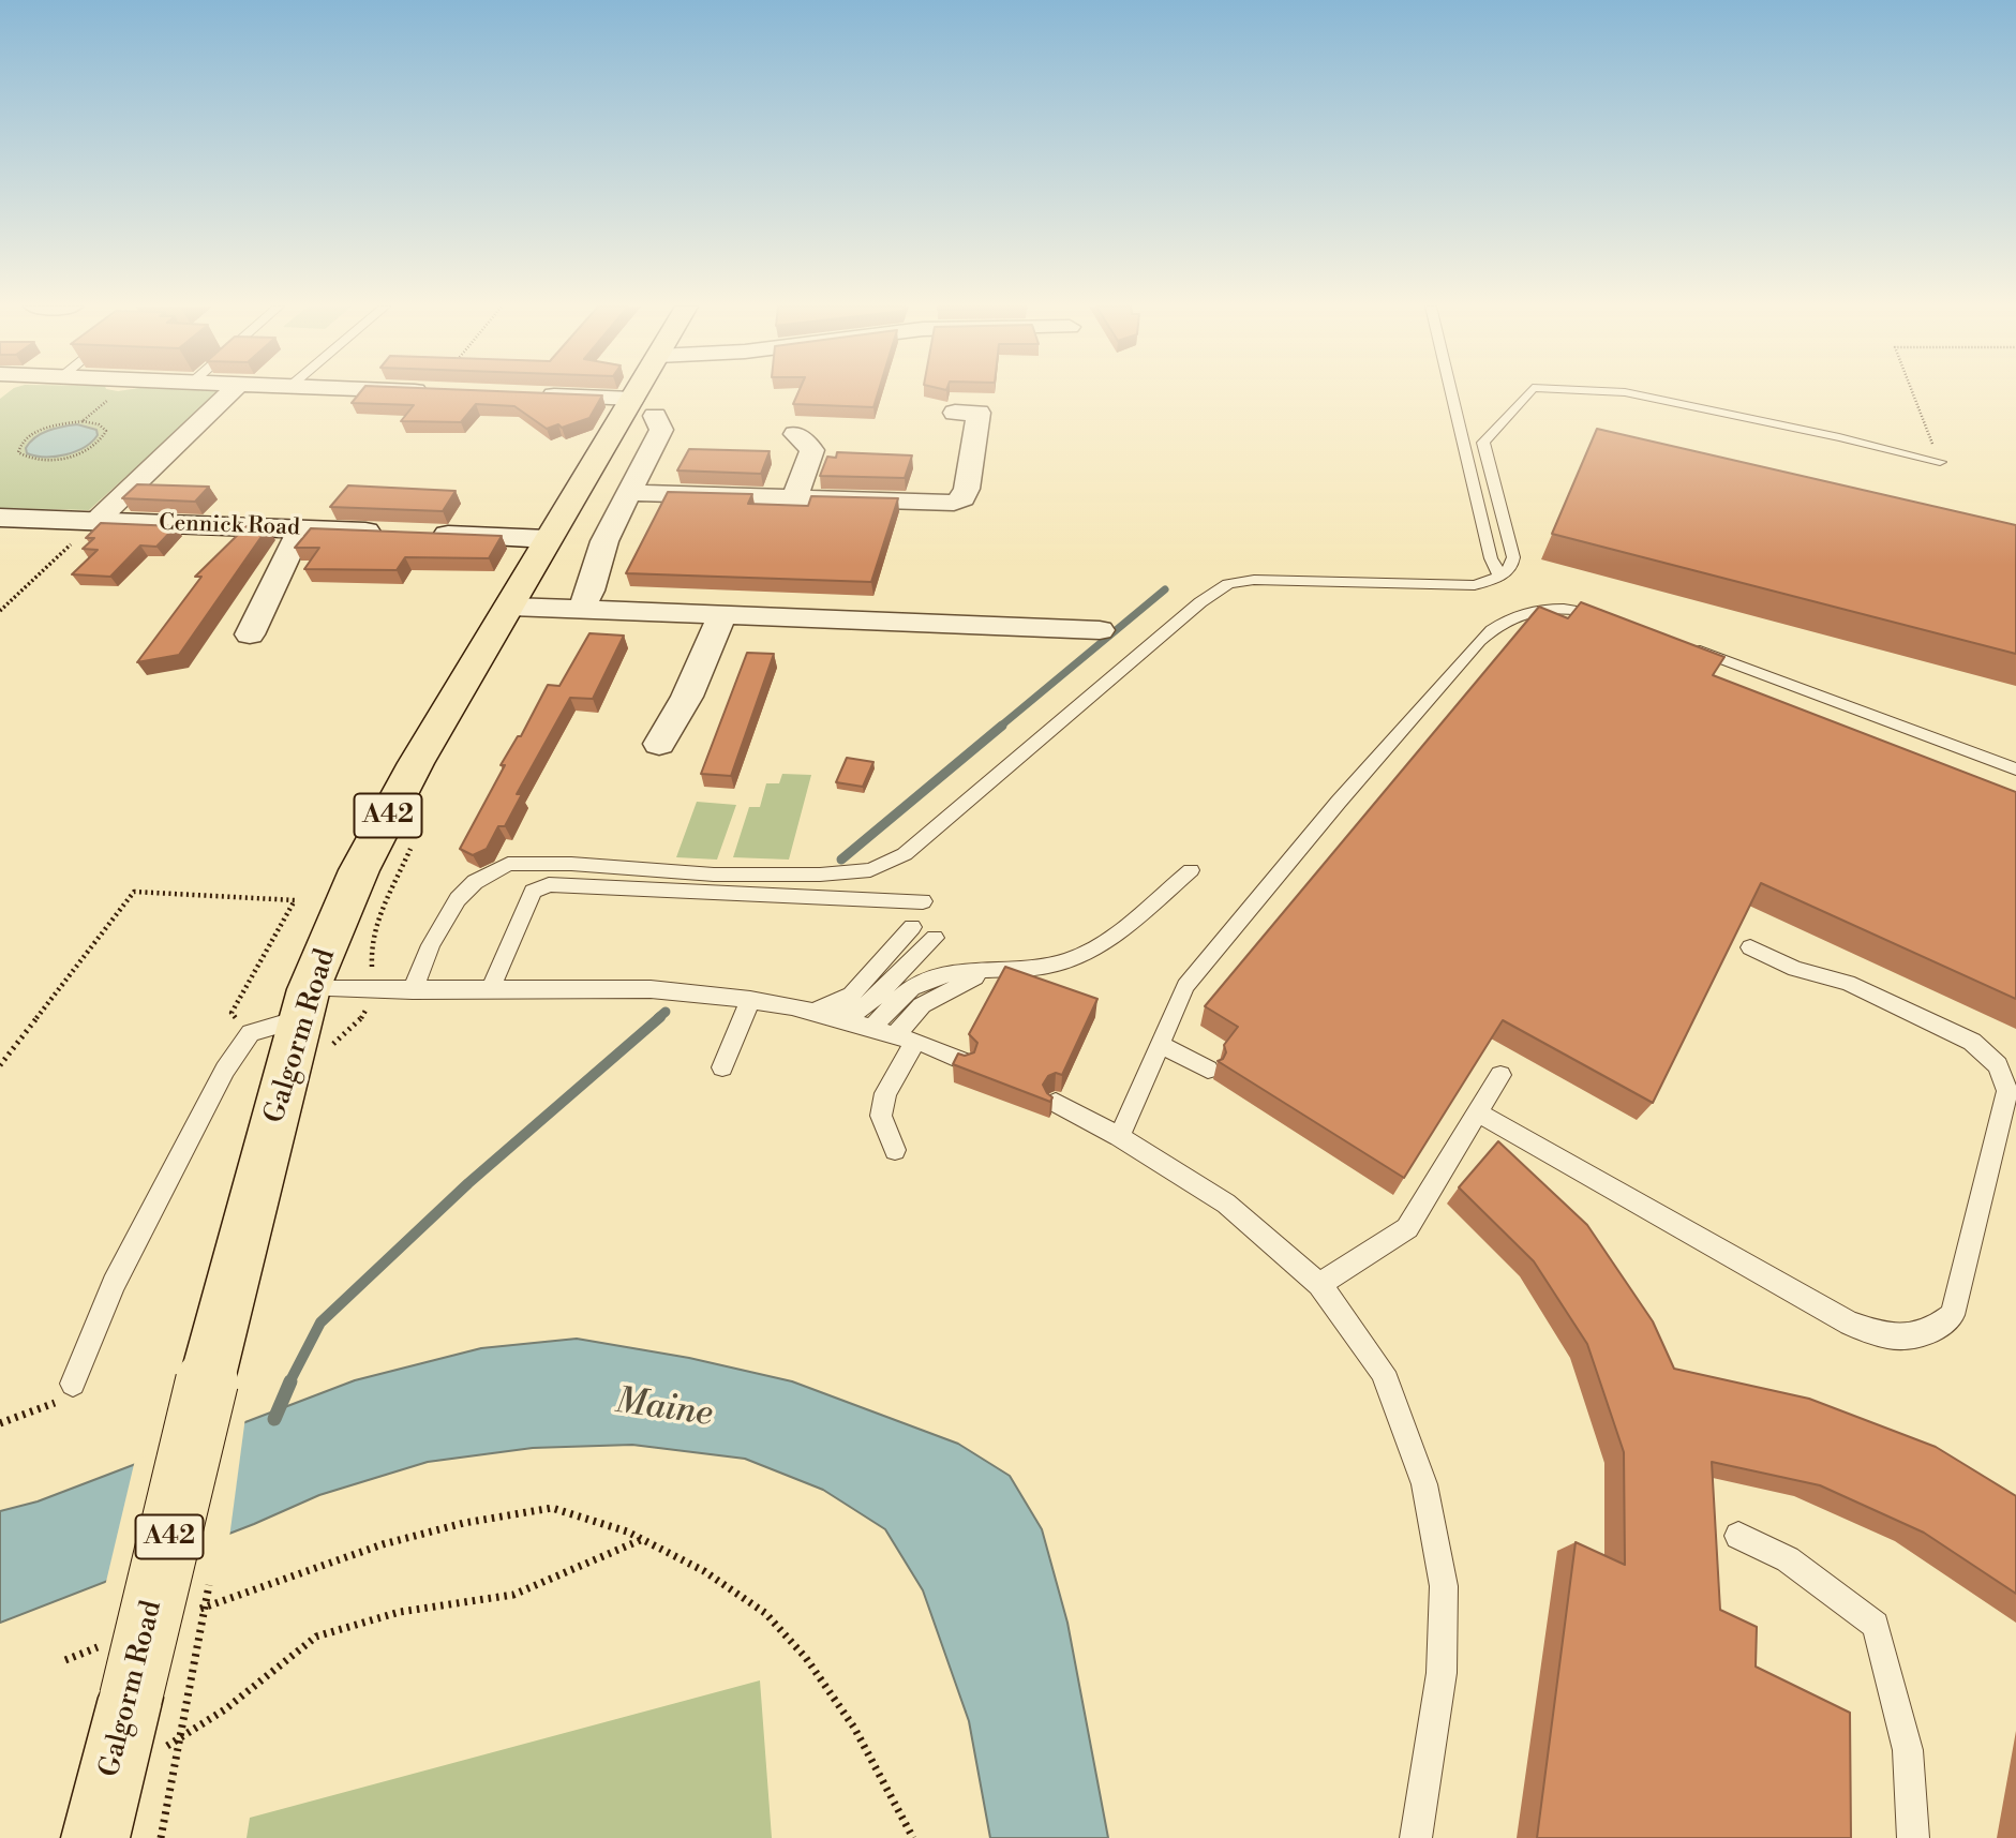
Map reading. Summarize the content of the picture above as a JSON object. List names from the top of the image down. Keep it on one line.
{"streets":{"main road":["A42","Galgorm Road"],"street":["Cennick Road"]},"water":["Maine"]}
